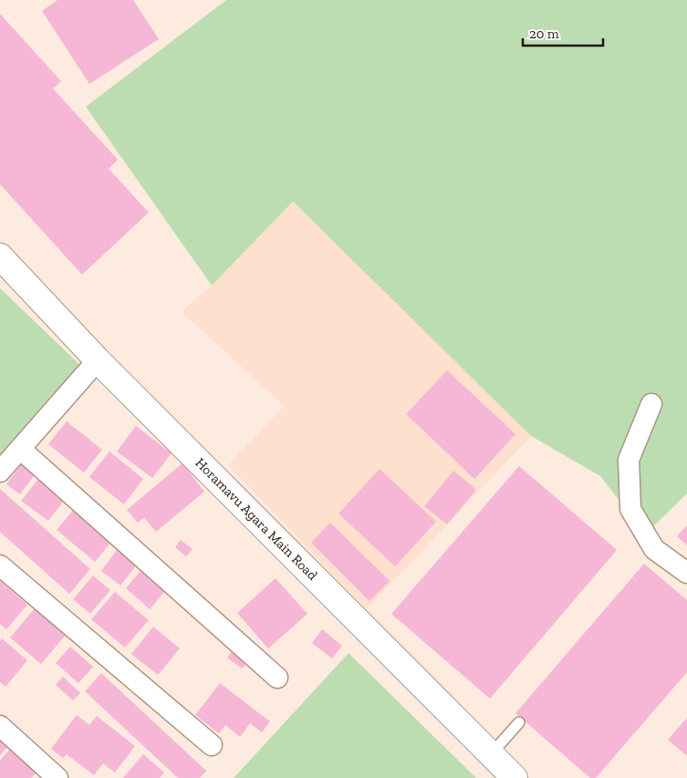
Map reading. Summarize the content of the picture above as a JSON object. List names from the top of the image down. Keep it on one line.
{"streets":{"street":["Horamavu Agara Main Road"]},"scale_bar":"20 m"}
